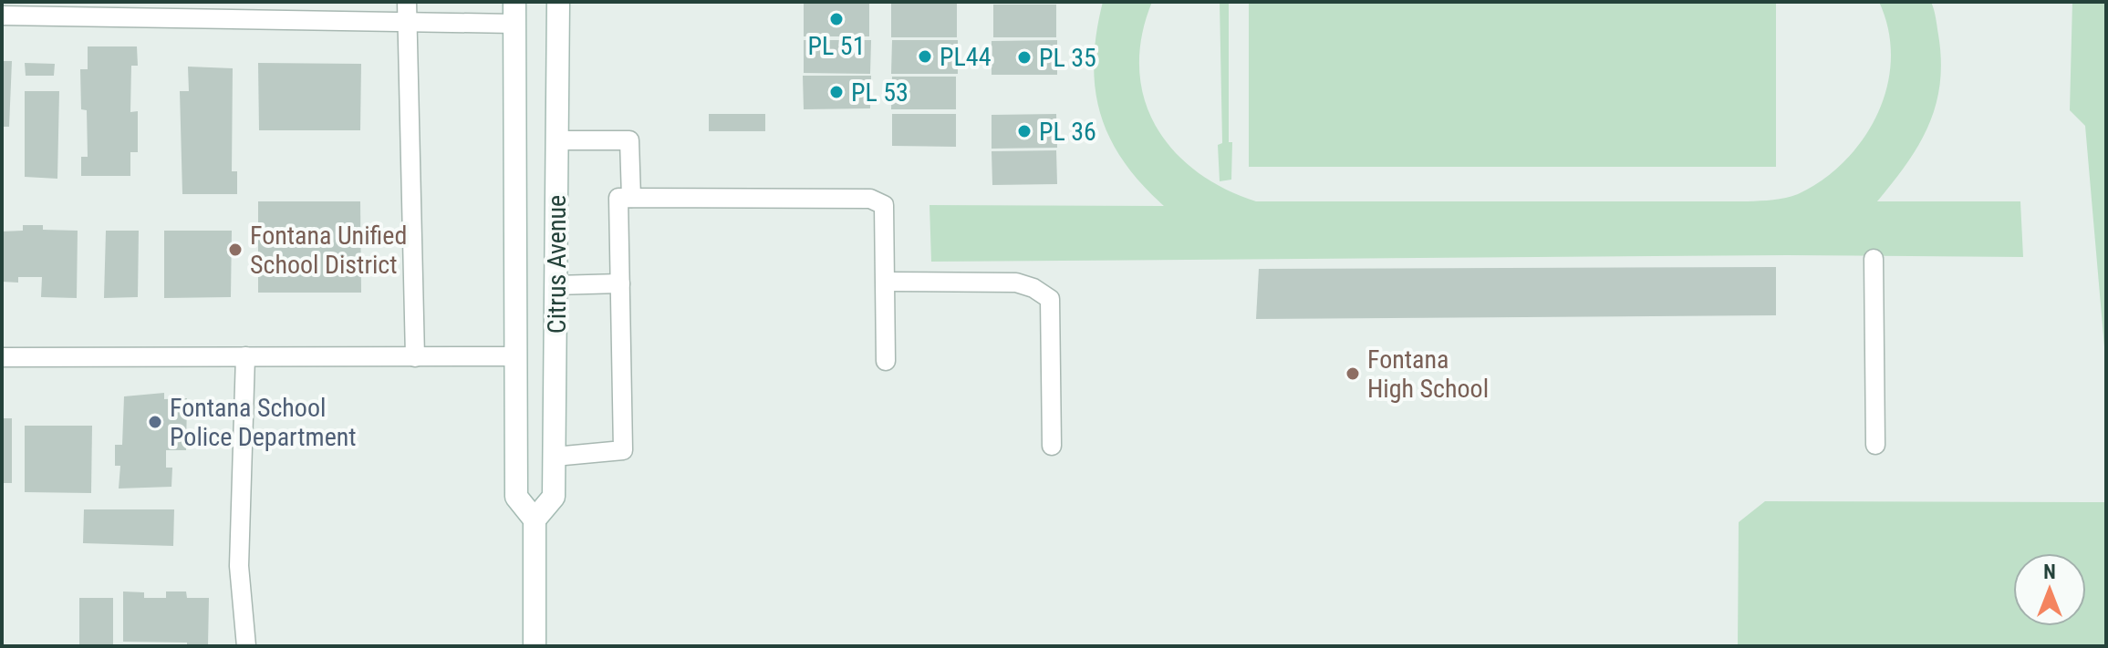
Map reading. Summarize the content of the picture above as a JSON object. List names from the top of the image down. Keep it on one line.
{"streets":{"main road":["Citrus Avenue"]},"places":["PL 51","PL44","PL 35","PL 53","PL 36","Fontana Unified School District","Fontana High School","Fontana School Police Department"],"north":"top"}
